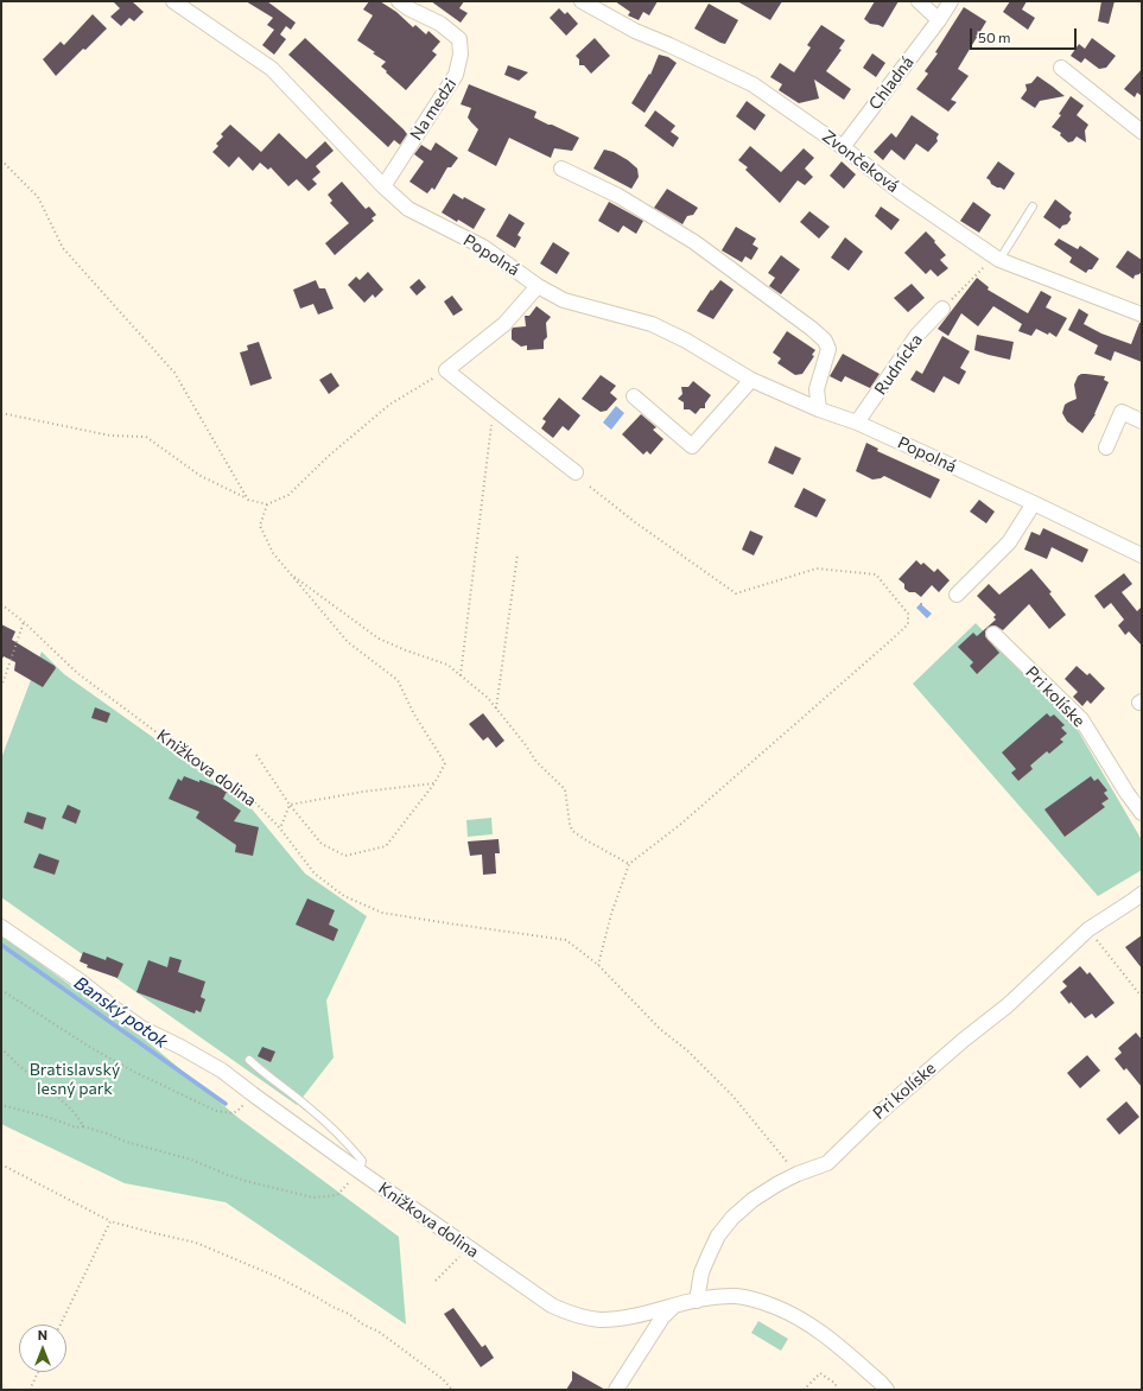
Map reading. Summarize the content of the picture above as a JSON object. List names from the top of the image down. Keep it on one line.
{"streets":{"street":["Chladná","Na medzi","Zvončeková","Popolná","Rudnícka","Pri kolíske","Knižkova dolina"]},"crossings":[["Chladná","Zvončeková"],["Na medzi","Popolná"],["Popolná","Rudnícka"],["Pri kolíske","Knižkova dolina"]],"water":["Banský potok"],"parks":["Bratislavský lesný park"],"scale_bar":"50 m","north":"top"}
